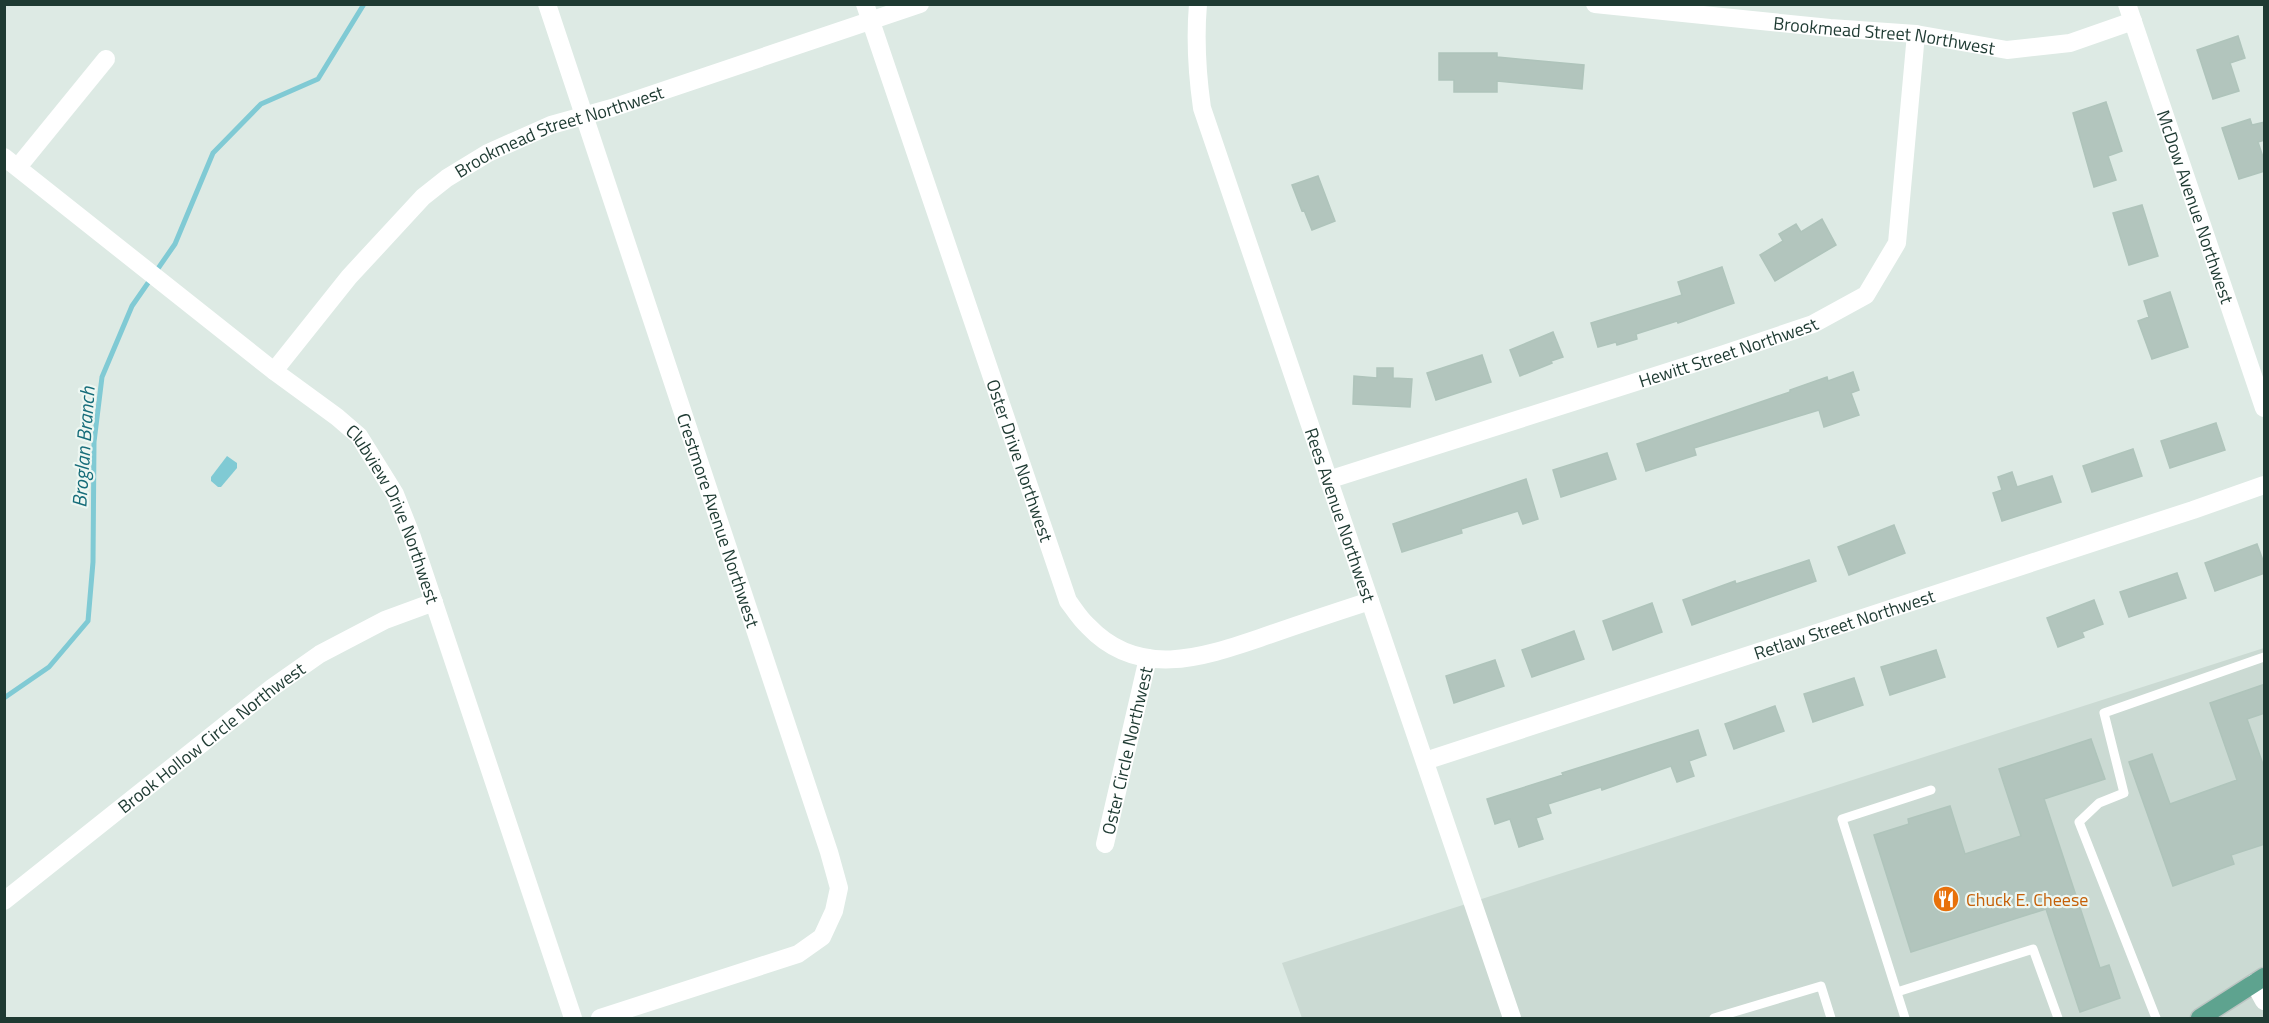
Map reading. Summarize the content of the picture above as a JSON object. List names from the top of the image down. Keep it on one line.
{"streets":{"street":["Brookmead Street Northwest","McDow Avenue Northwest","Hewitt Street Northwest","Oster Drive Northwest","Rees Avenue Northwest","Clubview Drive Northwest","Crestmore Avenue Northwest","Retlaw Street Northwest","Brook Hollow Circle Northwest","Oster Circle Northwest"]},"crossings":[["Brookmead Street Northwest","McDow Avenue Northwest"],["Brookmead Street Northwest","Hewitt Street Northwest"],["Brookmead Street Northwest","Oster Drive Northwest"],["Brookmead Street Northwest","Clubview Drive Northwest"],["Brookmead Street Northwest","Crestmore Avenue Northwest"],["Hewitt Street Northwest","Rees Avenue Northwest"],["Oster Drive Northwest","Rees Avenue Northwest"],["Oster Drive Northwest","Oster Circle Northwest"],["Rees Avenue Northwest","Retlaw Street Northwest"],["Clubview Drive Northwest","Brook Hollow Circle Northwest"]],"water":["Broglan Branch"],"places":{"restaurant":["Chuck E. Cheese"]}}
